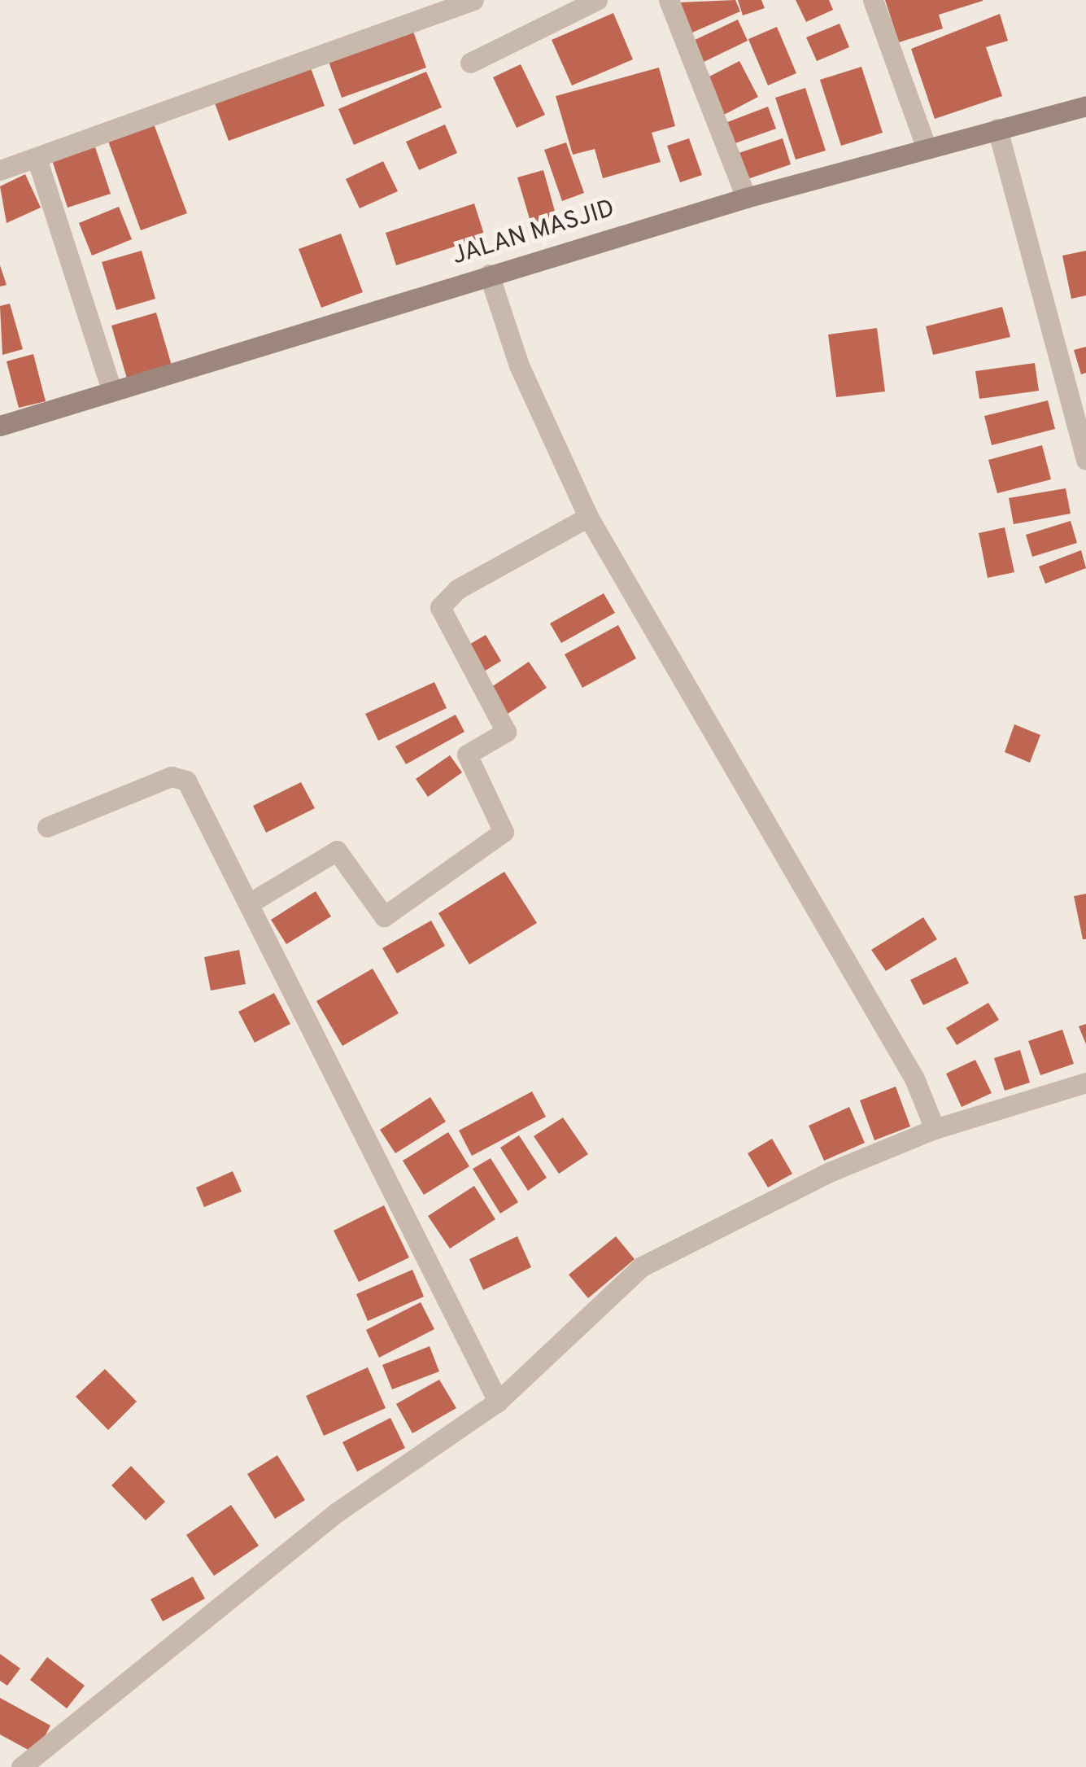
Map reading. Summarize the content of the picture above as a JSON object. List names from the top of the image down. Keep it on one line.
{"streets":{"street":["JALAN MASJID"]}}
